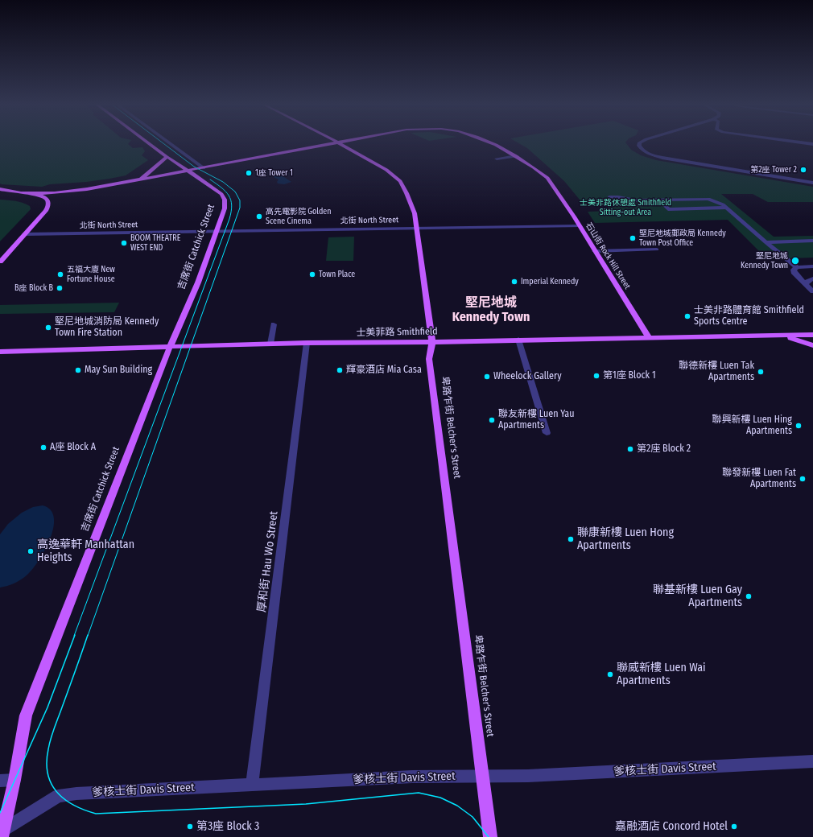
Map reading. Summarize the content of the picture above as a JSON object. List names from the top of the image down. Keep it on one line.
{"streets":{"main road":["吉席街 Catchick Street","石山街 Rock Hill Street","士美菲路 Smithfield","卑路乍街 Belcher's Street"],"street":["北街 North Street","厚和街 Hau Wo Street","爹核士街 Davis Street"]},"crossings":[["北街 North Street","吉席街 Catchick Street"],["北街 North Street","石山街 Rock Hill Street"],["北街 North Street","卑路乍街 Belcher's Street"],["吉席街 Catchick Street","石山街 Rock Hill Street"],["吉席街 Catchick Street","士美菲路 Smithfield"],["吉席街 Catchick Street","爹核士街 Davis Street"],["石山街 Rock Hill Street","士美菲路 Smithfield"],["士美菲路 Smithfield","卑路乍街 Belcher's Street"],["士美菲路 Smithfield","厚和街 Hau Wo Street"],["卑路乍街 Belcher's Street","爹核士街 Davis Street"],["厚和街 Hau Wo Street","爹核士街 Davis Street"]],"districts":["堅尼地城 Kennedy Town"],"parks":["士美非路休憩處 Smithfield Sitting-out Area"],"places":["第2座 Tower 2","1座 Tower 1","高先電影院 Golden Scene Cinema","堅尼地城郵政局 Kennedy Town Post Office","BOOM THEATRE WEST END","堅尼地城 Kennedy Town","五福大廈 New Fortune House","Town Place","Imperial Kennedy","B座 Block B","士美非路體育館 Smithfield Sports Centre","堅尼地城消防局 Kennedy Town Fire Station","May Sun Building","輝豪酒店 Mia Casa","聯德新樓 Luen Tak Apartments","第1座 Block 1","Wheelock Gallery","聯友新樓 Luen Yau Apartments","聯興新樓 Luen Hing Apartments","A座 Block A","第2座 Block 2","聯發新樓 Luen Fat Apartments","聯康新樓 Luen Hong Apartments","高逸華軒 Manhattan Heights","聯基新樓 Luen Gay Apartments","聯威新樓 Luen Wai Apartments","第3座 Block 3","嘉融酒店 Concord Hotel"]}
